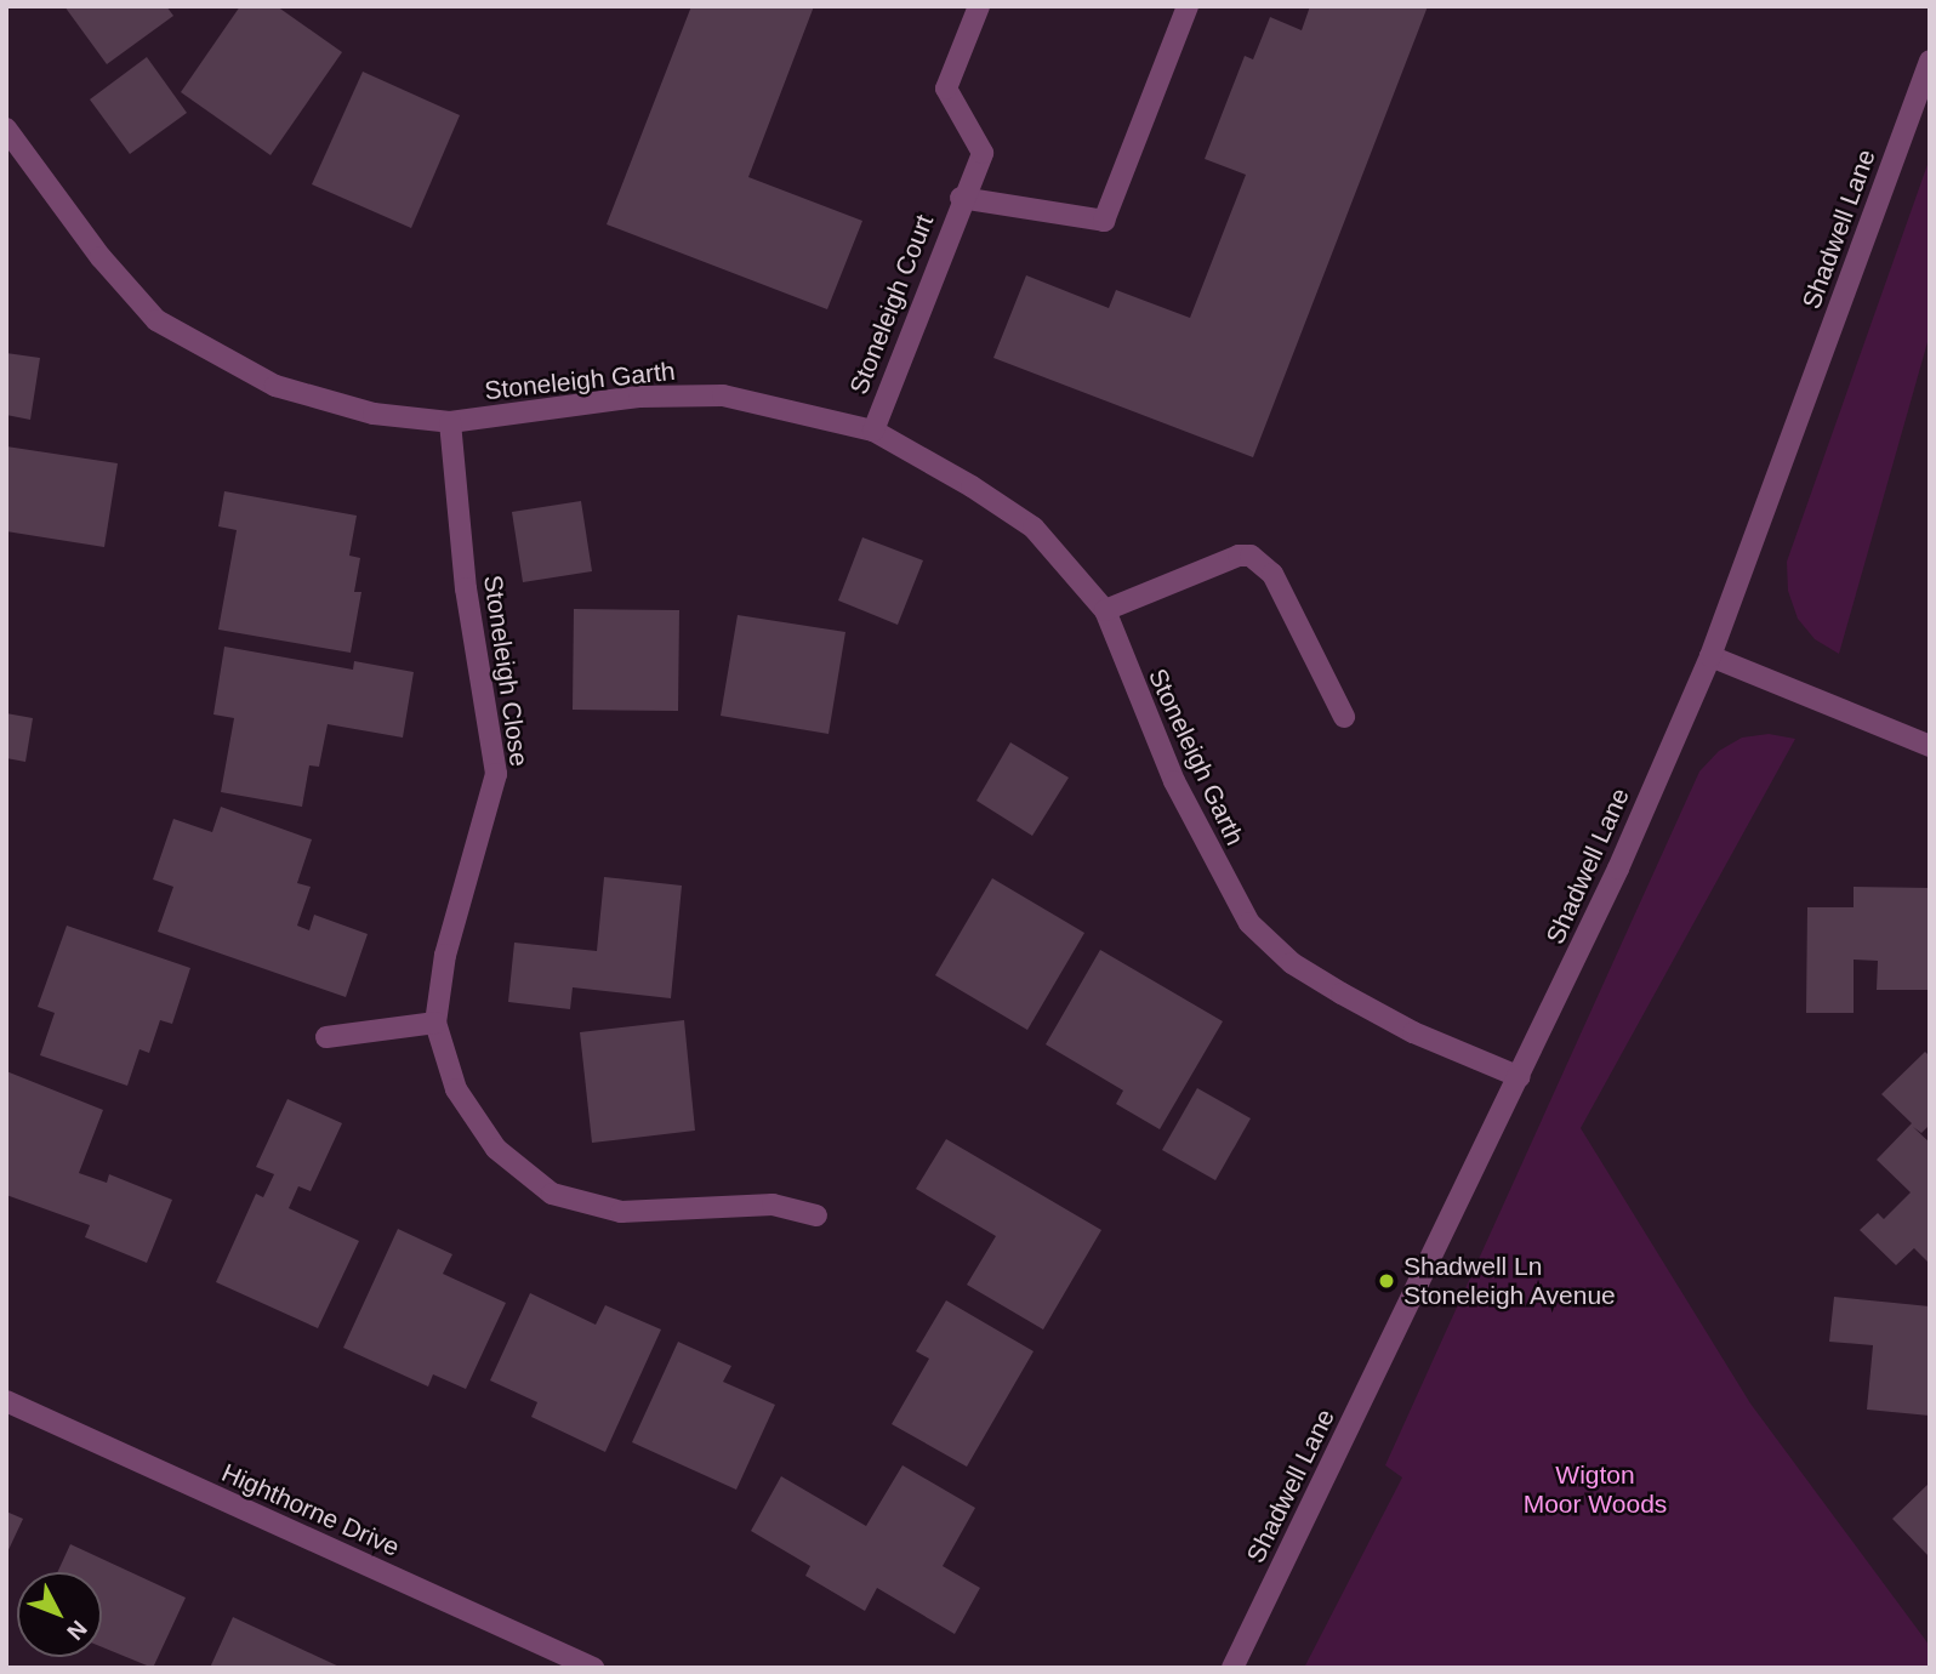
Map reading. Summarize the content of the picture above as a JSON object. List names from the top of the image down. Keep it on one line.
{"streets":{"street":["Shadwell Lane","Stoneleigh Court","Stoneleigh Garth","Stoneleigh Close","Highthorne Drive"]},"crossings":[["Shadwell Lane","Stoneleigh Garth"],["Stoneleigh Court","Stoneleigh Garth"],["Stoneleigh Garth","Stoneleigh Close"]],"parks":["Wigton Moor Woods"],"places":["Shadwell Ln Stoneleigh Avenue"],"north":"bottom right"}
